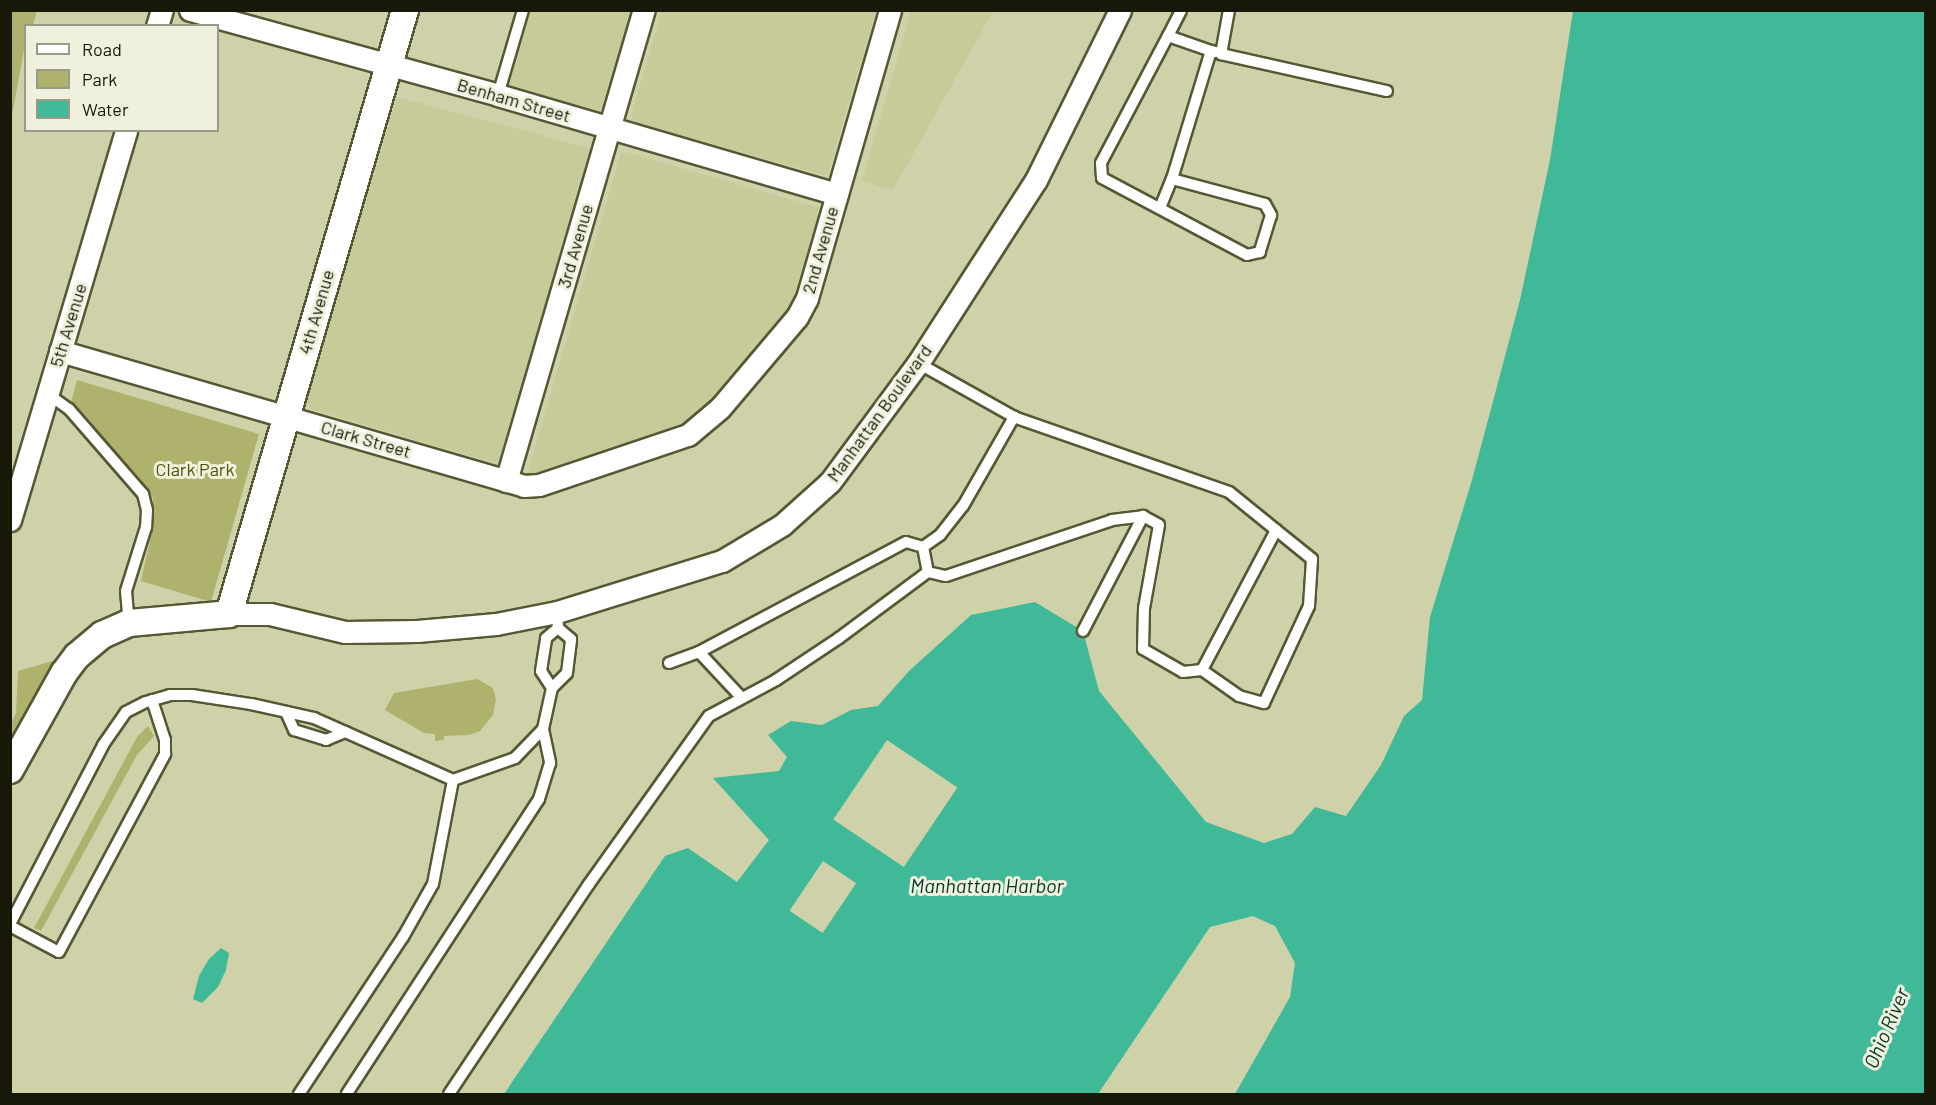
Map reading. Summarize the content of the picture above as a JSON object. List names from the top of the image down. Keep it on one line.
{"streets":{"street":["Benham Street","3rd Avenue","2nd Avenue","4th Avenue","5th Avenue","Manhattan Boulevard","Clark Street"]},"crossings":[["Benham Street","3rd Avenue"],["Benham Street","2nd Avenue"],["Benham Street","4th Avenue"],["3rd Avenue","Clark Street"],["2nd Avenue","Clark Street"],["4th Avenue","Manhattan Boulevard"],["4th Avenue","Clark Street"],["5th Avenue","Clark Street"]],"water":["Manhattan Harbor","Ohio River"],"parks":["Clark Park"],"legend":["Road","Park","Water"]}
